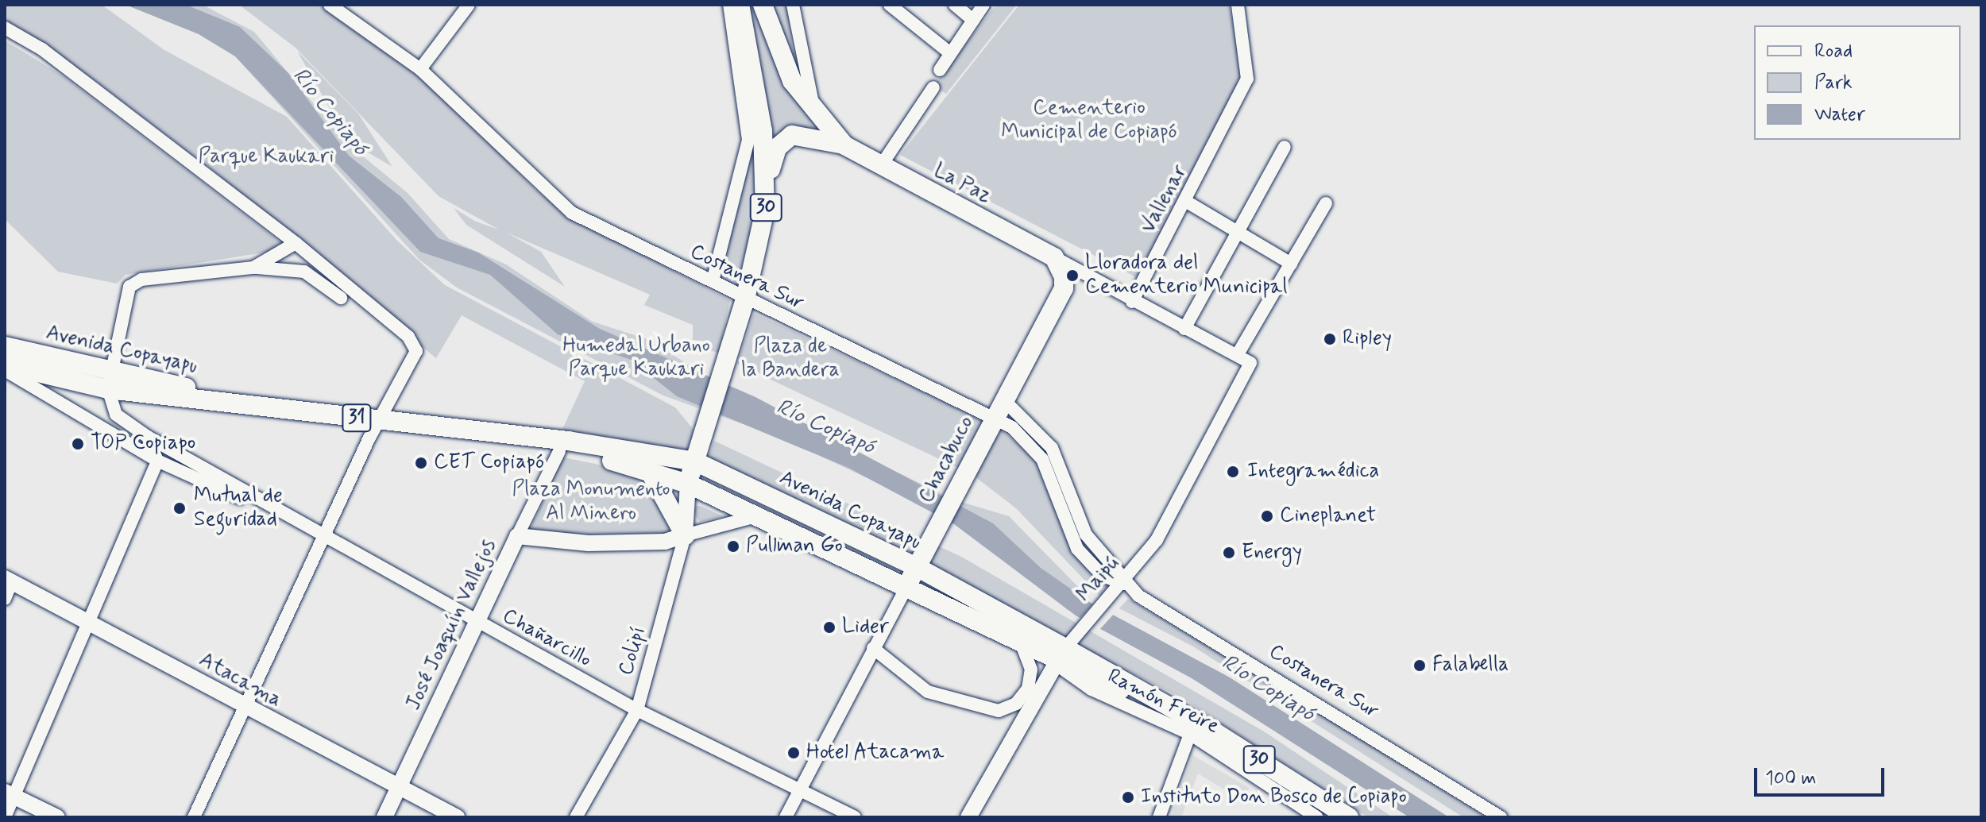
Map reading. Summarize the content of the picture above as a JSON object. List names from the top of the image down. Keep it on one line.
{"streets":{"highway":["La Paz","30","Avenida Copayapu","31","Chacabuco"],"main road":["Maipú","José Joaquín Vallejos","Colipí","Atacama"],"street":["Vallenar","Costanera Sur","Chañarcillo","Ramón Freire"]},"crossings":[["La Paz","Vallenar"],["La Paz","Maipú"],["30","Costanera Sur"],["30","Avenida Copayapu"],["30","Colipí"],["Costanera Sur","Chacabuco"],["Costanera Sur","Maipú"],["Avenida Copayapu","Chacabuco"],["Avenida Copayapu","Maipú"],["Avenida Copayapu","José Joaquín Vallejos"],["Avenida Copayapu","Chañarcillo"],["Avenida Copayapu","Colipí"],["Avenida Copayapu","Ramón Freire"],["Chacabuco","Chañarcillo"],["Maipú","Ramón Freire"],["José Joaquín Vallejos","Chañarcillo"],["José Joaquín Vallejos","Atacama"],["Chañarcillo","Colipí"]],"water":["Río Copiapó"],"parks":["Cementerio Municipal de Copiapó","Parque Kaukari","Humedal Urbano Parque Kaukari","Plaza de la Bandera","Plaza Monumento Al Minero"],"places":["Lloradora del Cementerio Municipal","Ripley","TOP Copiapo","CET Copiapó","Integramédica","Mutual de Seguridad","Cineplanet","Pullman Go","Energy","Lider","Falabella","Hotel Atacama","Instituto Don Bosco de Copiapo"],"legend":["Road","Park","Water"],"scale_bar":"100 m"}
